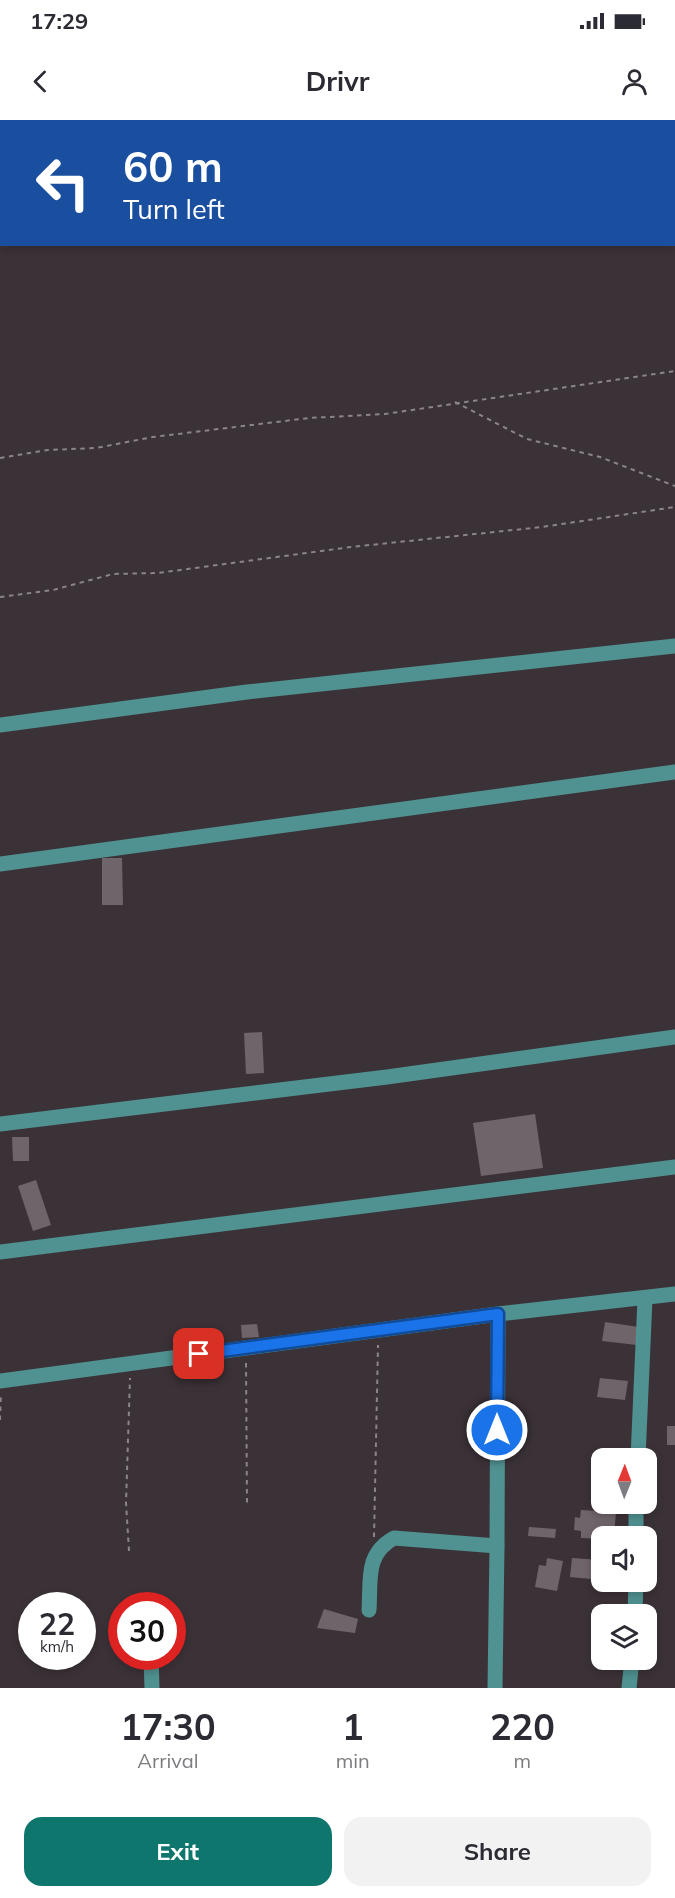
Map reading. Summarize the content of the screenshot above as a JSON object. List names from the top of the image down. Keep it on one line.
{"north":"top","page":{"status":"17:29","header":"Drivr","turn":["60 m","Turn left"],"speed":"22 km/h","limit":"30","eta":["17:30","Arrival","1","min","220","m"],"buttons":["Exit","Share"]}}
